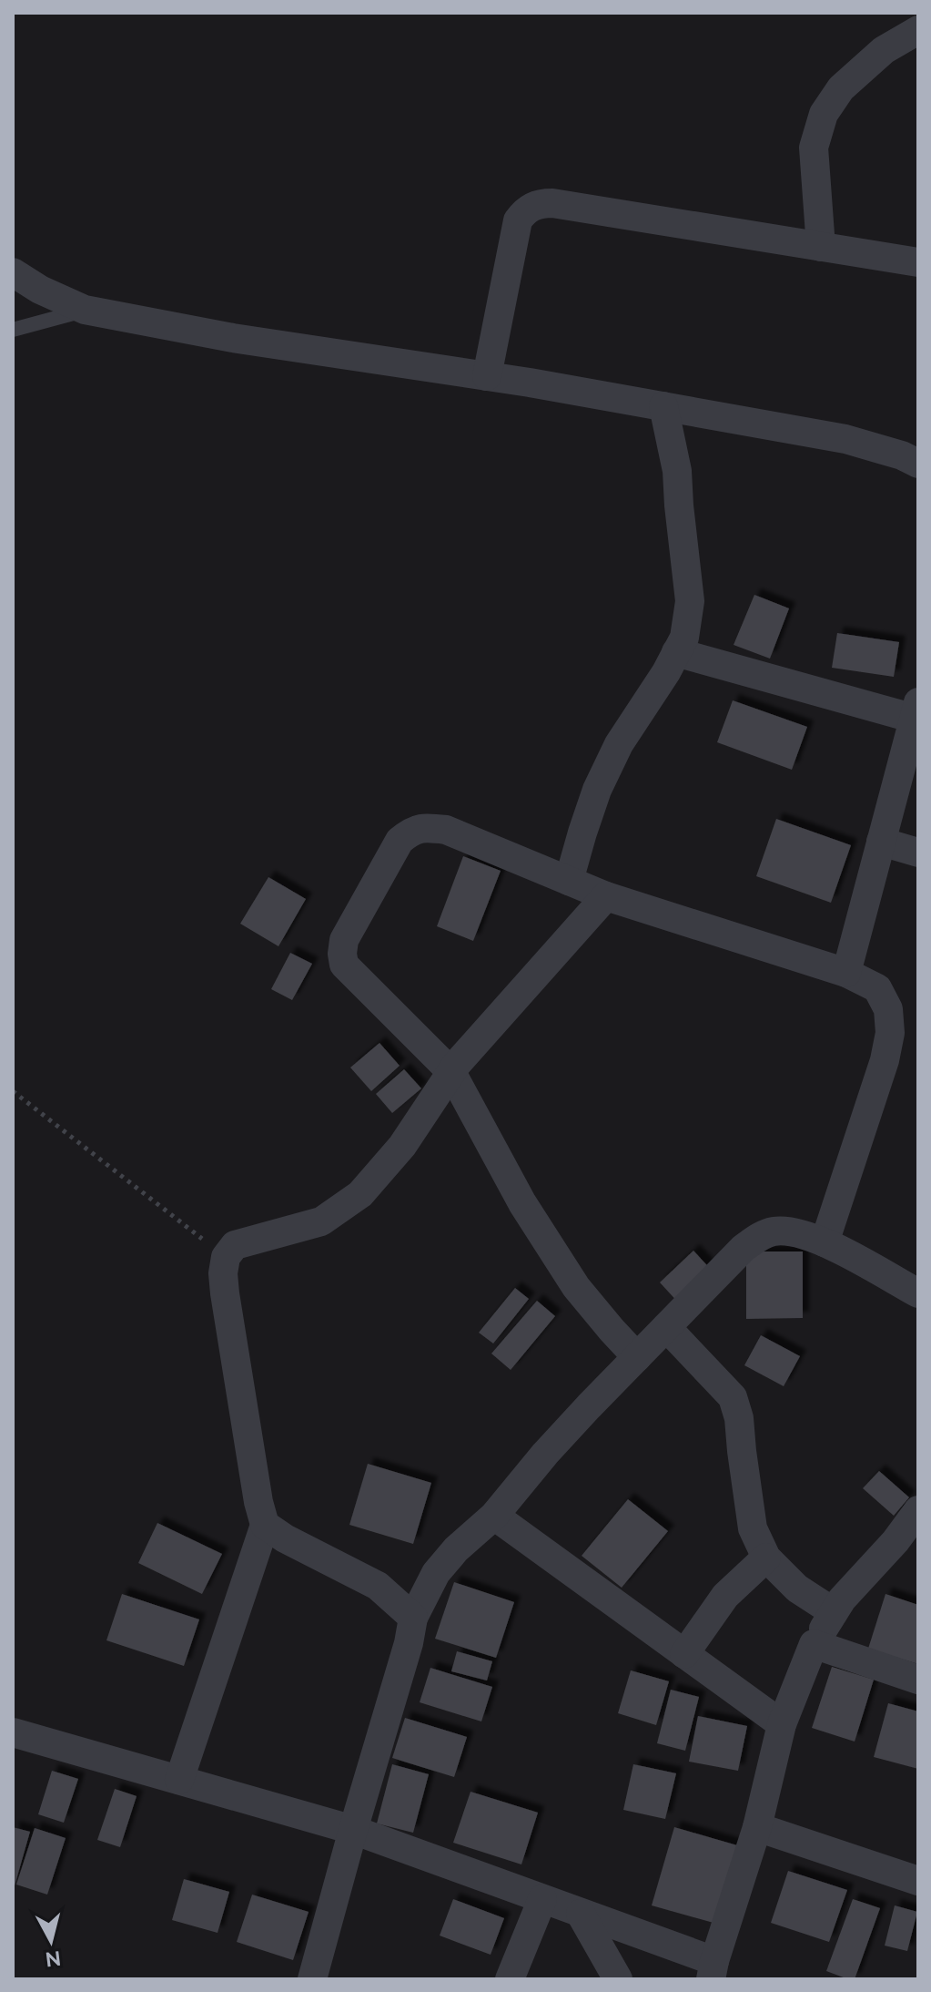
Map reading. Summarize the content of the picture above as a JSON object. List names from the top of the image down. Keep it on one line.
{"north":"bottom"}
